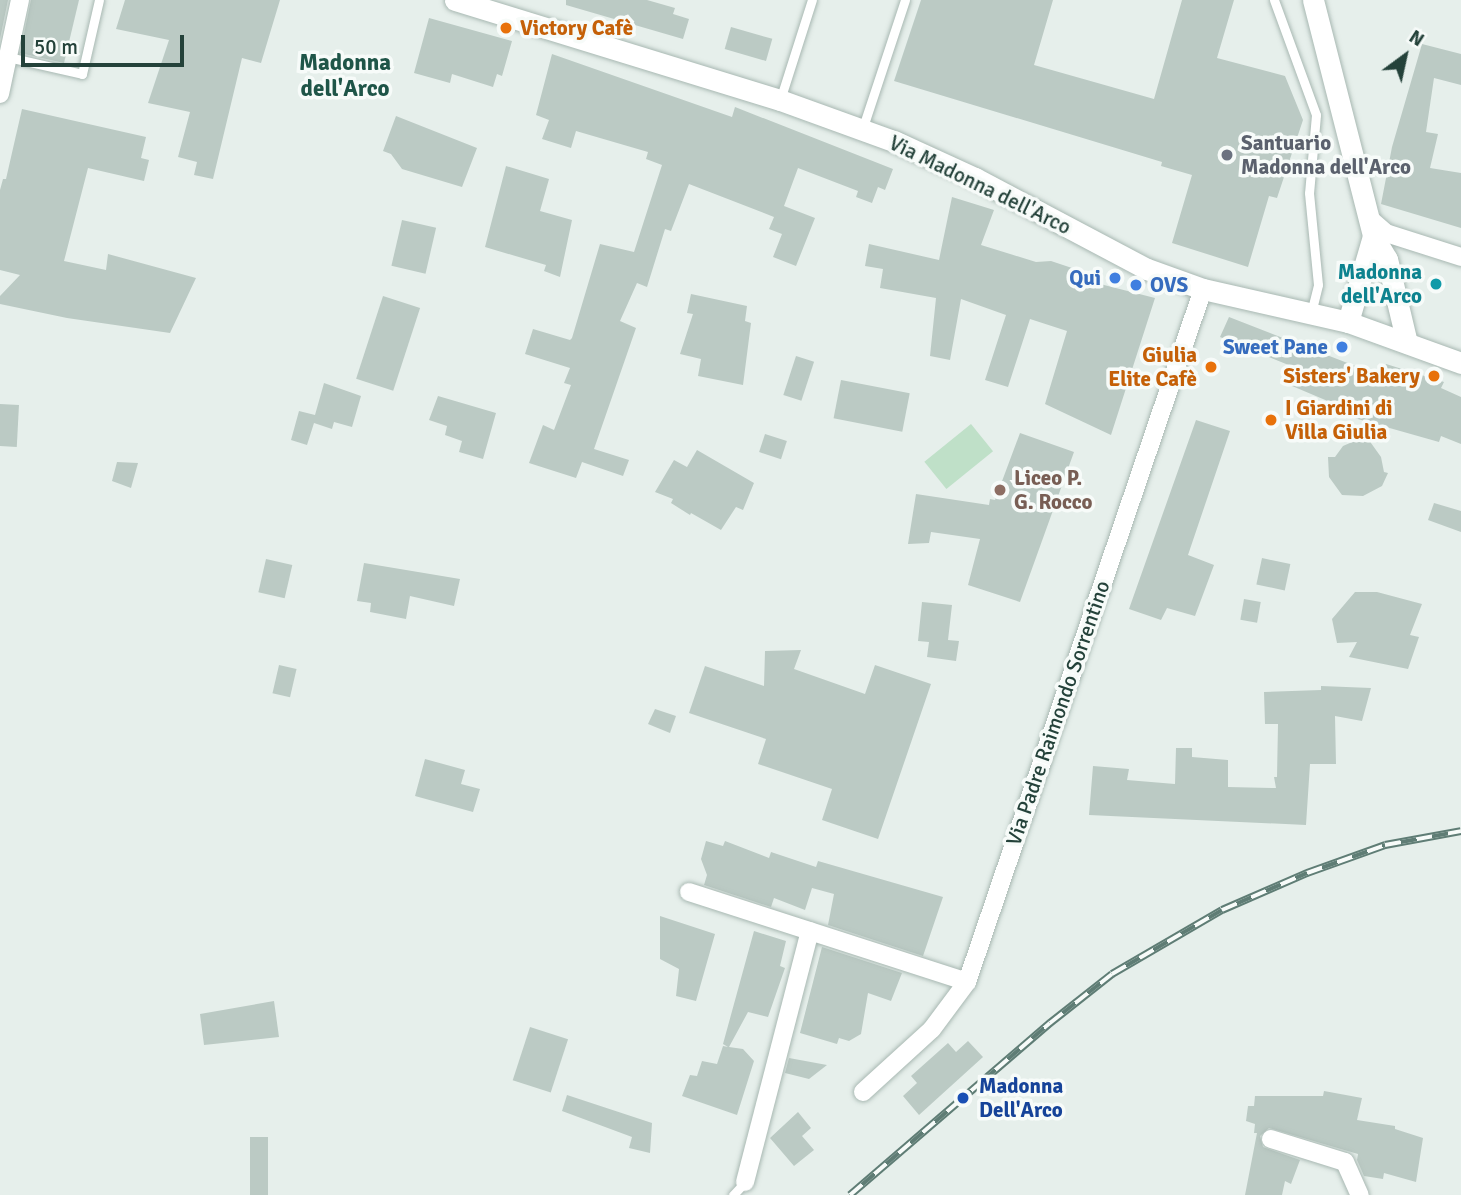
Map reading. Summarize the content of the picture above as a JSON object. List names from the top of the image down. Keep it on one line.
{"streets":{"main road":["Via Madonna dell'Arco"],"street":["Via Padre Raimondo Sorrentino"]},"crossings":[["Via Madonna dell'Arco","Via Padre Raimondo Sorrentino"]],"districts":["Madonna dell'Arco"],"places":["Victory Cafè","Santuario Madonna dell'Arco","Qui","Madonna dell'Arco","OVS","Sweet Pane","Giulia Elite Cafè","Sisters' Bakery","I Giardini di Villa Giulia","Liceo P. G. Rocco","Madonna Dell'Arco"],"scale_bar":"50 m","north":"top right"}
